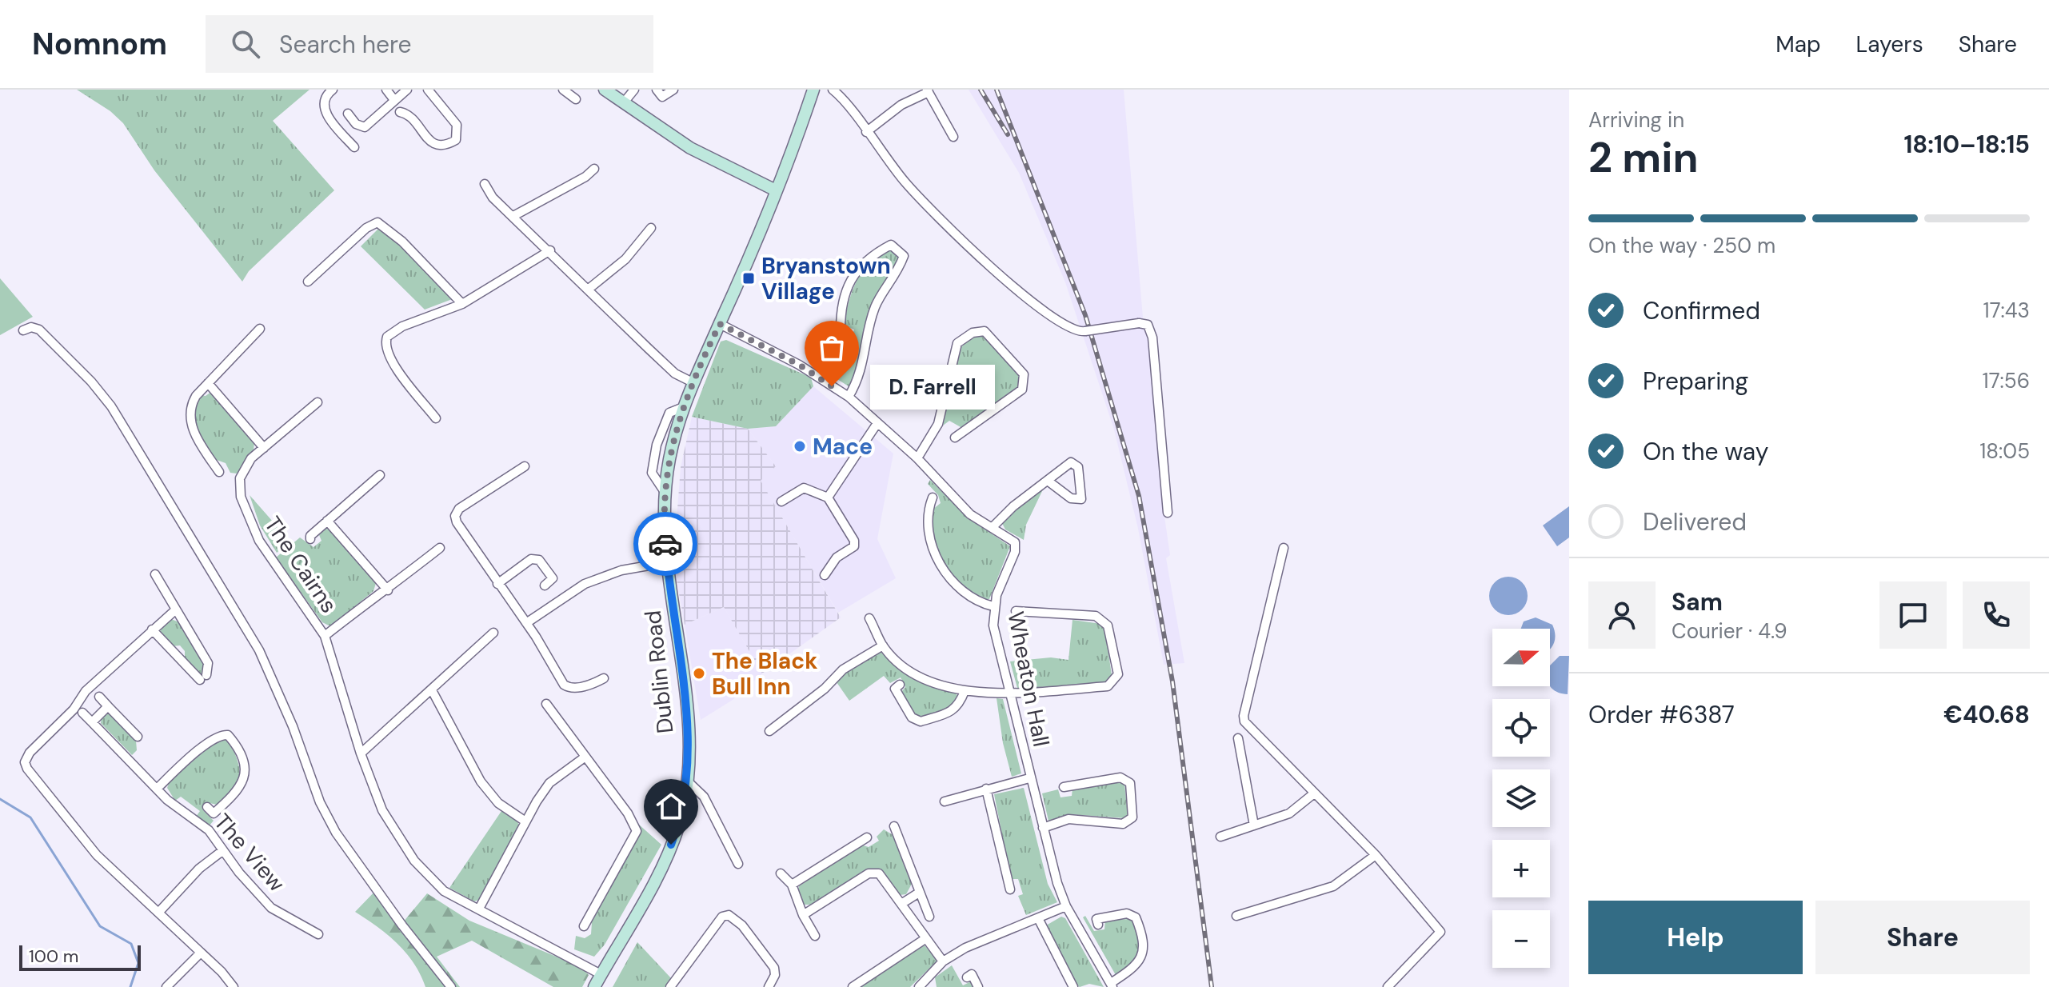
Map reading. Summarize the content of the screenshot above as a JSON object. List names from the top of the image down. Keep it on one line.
{"streets":{"main road":["Dublin Road"],"street":["The Cairns","Wheaton Hall","The View"]},"crossings":[["The Cairns","Dublin Road"],["Dublin Road","Wheaton Hall"]],"places":{"transit":["Bryanstown Village"],"other":["D. Farrell","Mace","The Black Bull Inn"]},"scale_bar":"100 m","north":"right","page":{"header":"Nomnom","search":"Search here","nav":["Map","Layers","Share"],"heading":["2 min","Arriving in","18:10–18:15"],"panel":["Sam","Courier · 4.9","Order #6387","€40.68"],"bar":"On the way · 250 m","list":[["Confirmed","17:43"],["Preparing","17:56"],["On the way","18:05"],"Delivered"],"bubble":"D. Farrell","map_buttons":["+","−"],"buttons":["Help","Share"],"scale":"100 m"}}
